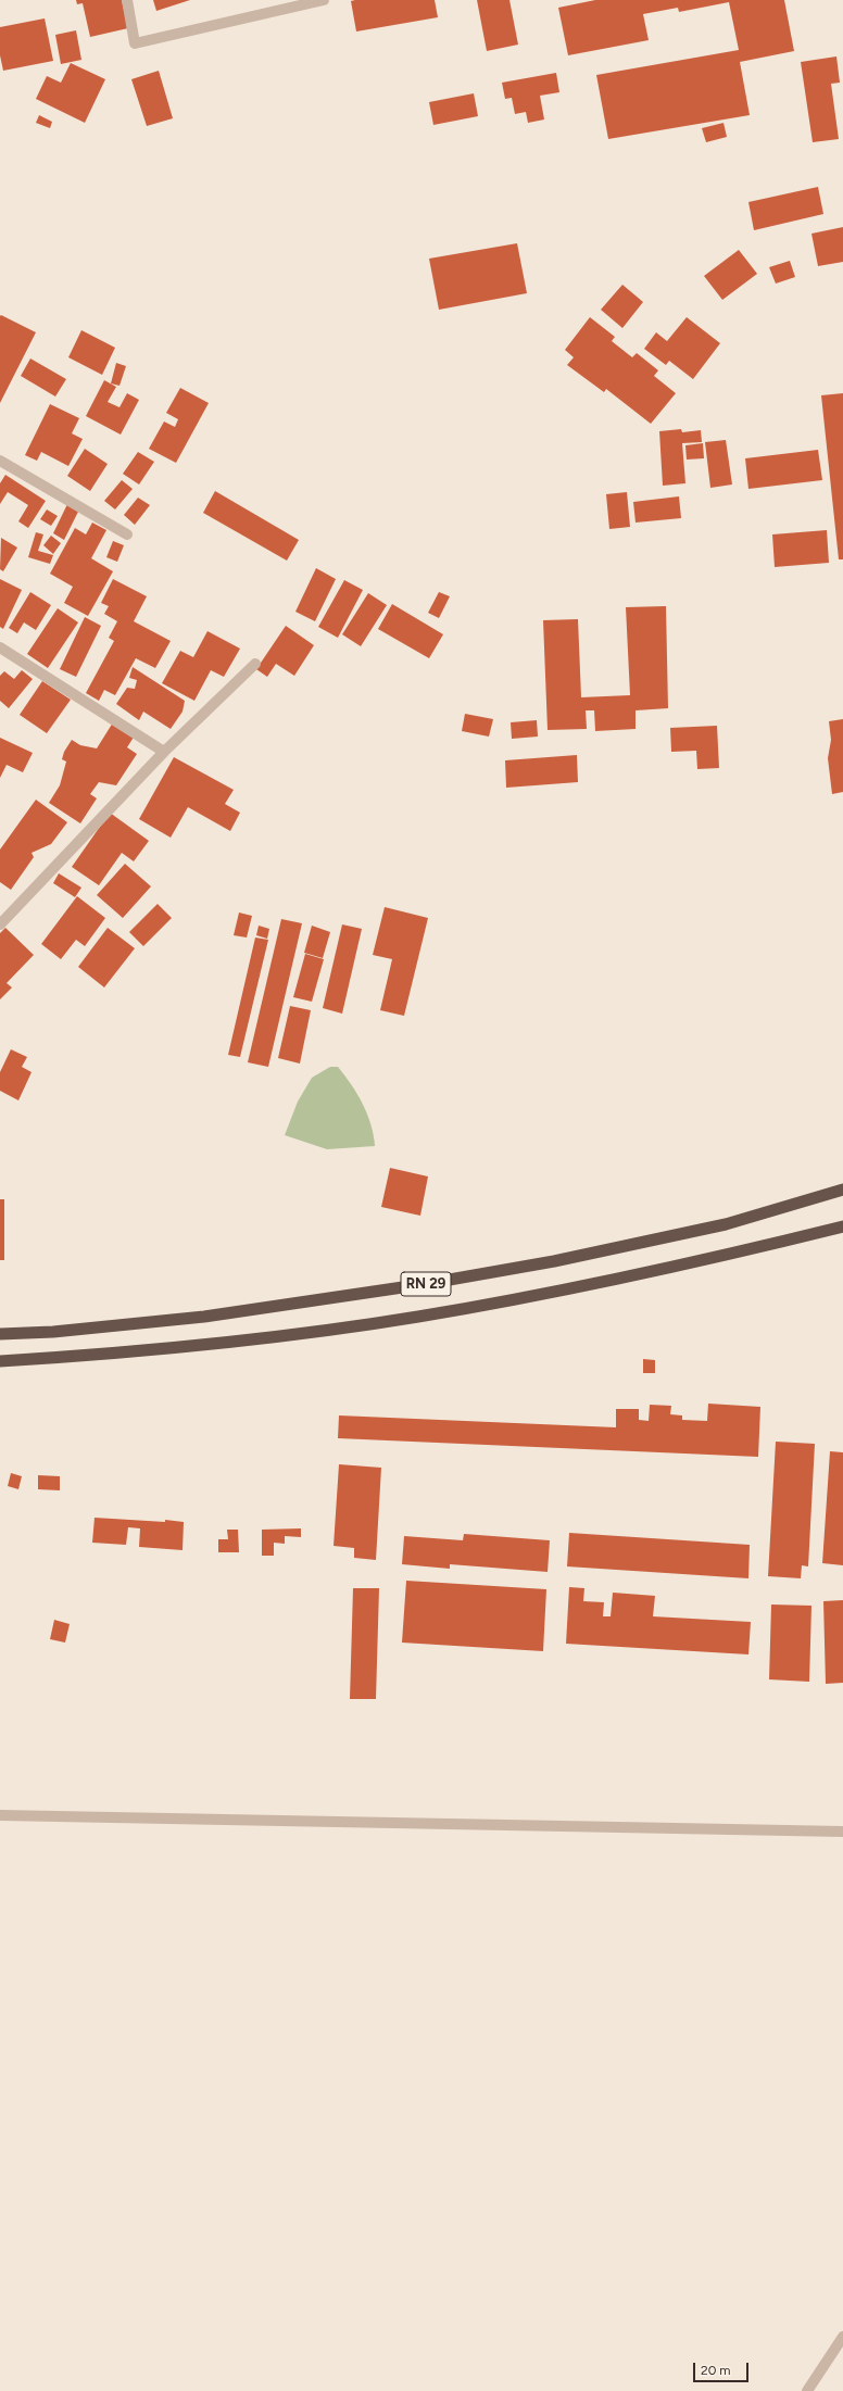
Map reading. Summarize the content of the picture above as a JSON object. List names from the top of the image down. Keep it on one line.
{"streets":{"highway":["RN 29"]},"scale_bar":"20 m"}
